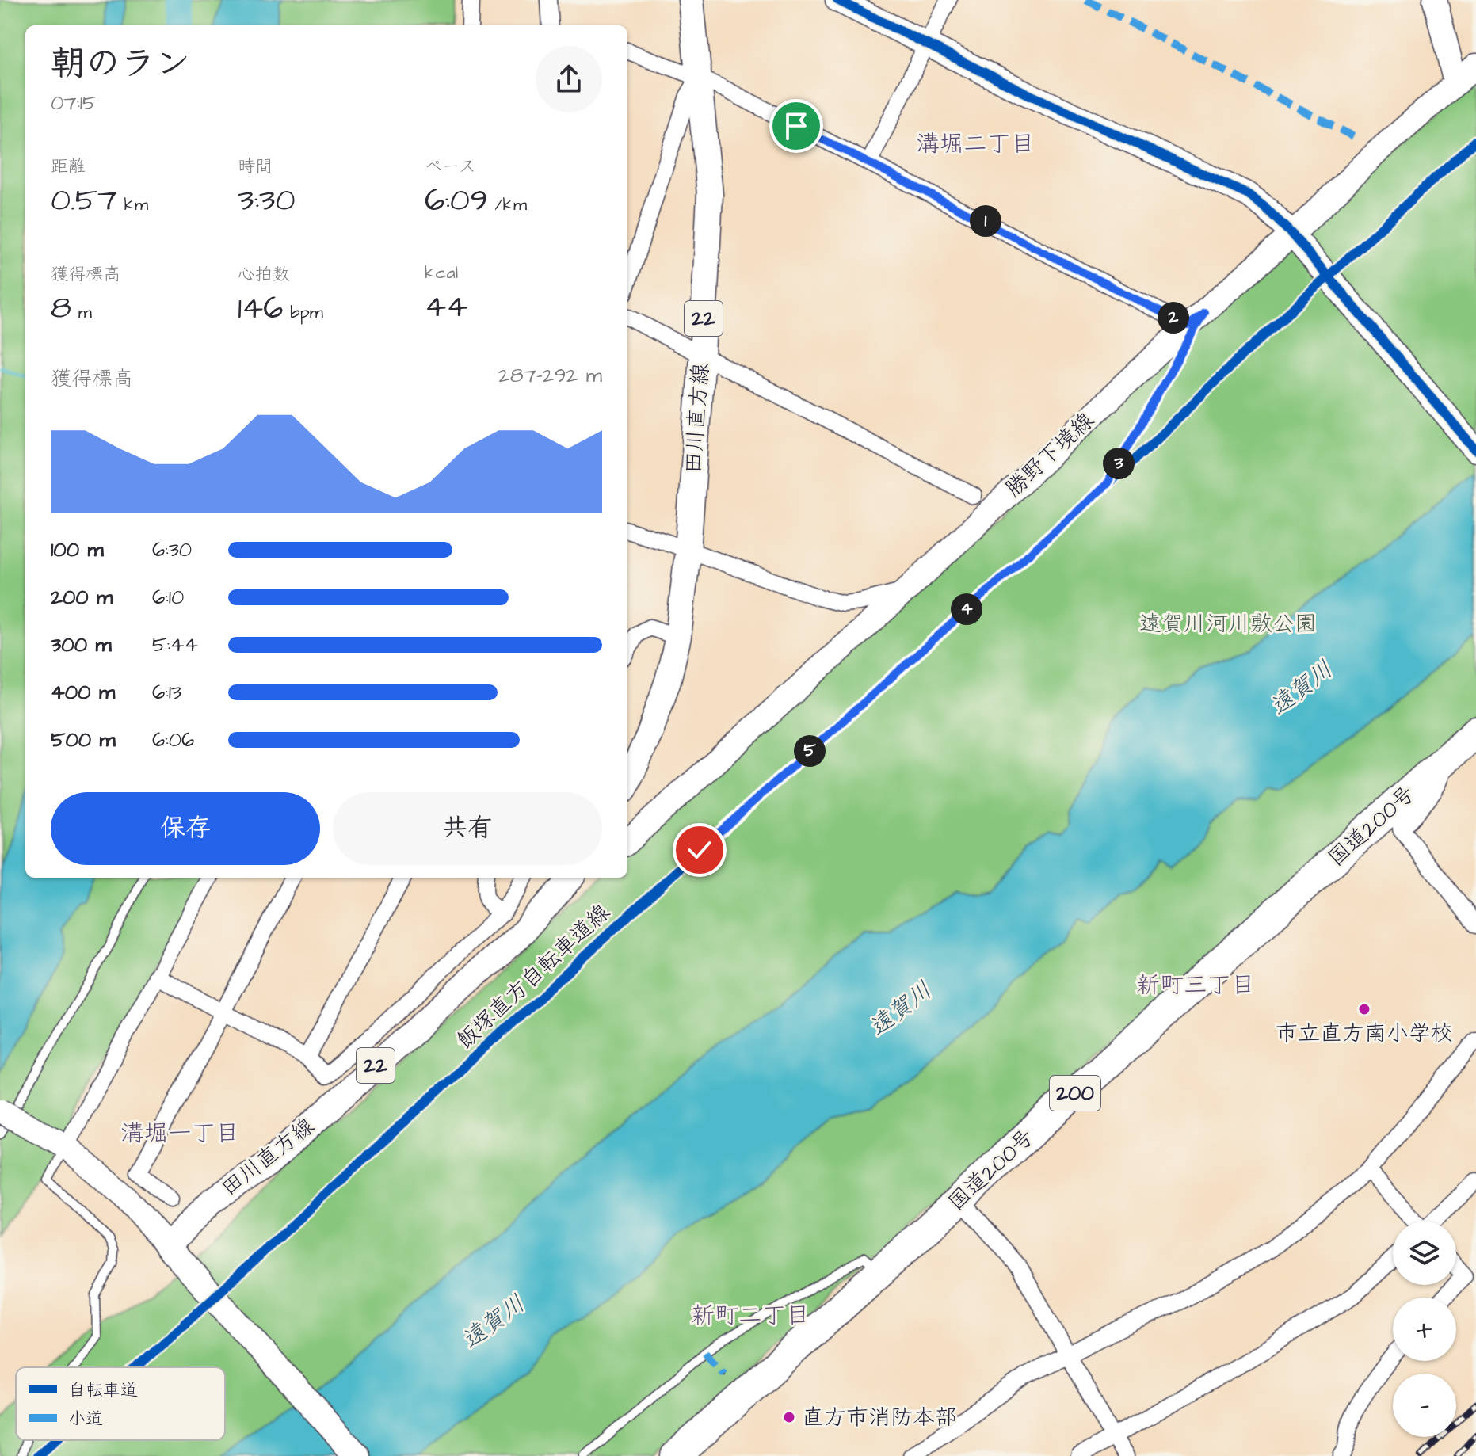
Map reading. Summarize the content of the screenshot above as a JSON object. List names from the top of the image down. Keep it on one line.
{"streets":{"highway":["国道200号","200"],"main road":["22","田川直方線","勝野下境線"],"cycle path":["飯塚直方自転車道線"]},"districts":["溝堀二丁目","新町三丁目","溝堀一丁目","新町二丁目"],"water":["遠賀川"],"parks":["遠賀川河川敷公園"],"places":["市立直方南小学校","直方市消防本部"],"legend":["自転車道","小道"],"page":{"heading":["朝のラン","07:15"],"stats":[["距離","0.57 km"],["時間","3:30"],["ペース","6:09 /km"],["獲得標高","8 m"],["心拍数","146 bpm"],["kcal","44"]],"pins":["1","2","3","4","5"],"chart":["獲得標高","287–292 m"],"list":[{"name":"100 m","note":"6:30"},{"name":"200 m","note":"6:10"},{"name":"300 m","note":"5:44"},{"name":"400 m","note":"6:13"},{"name":"500 m","note":"6:06"}],"buttons":["保存","共有"],"map_buttons":["+","−"]}}
